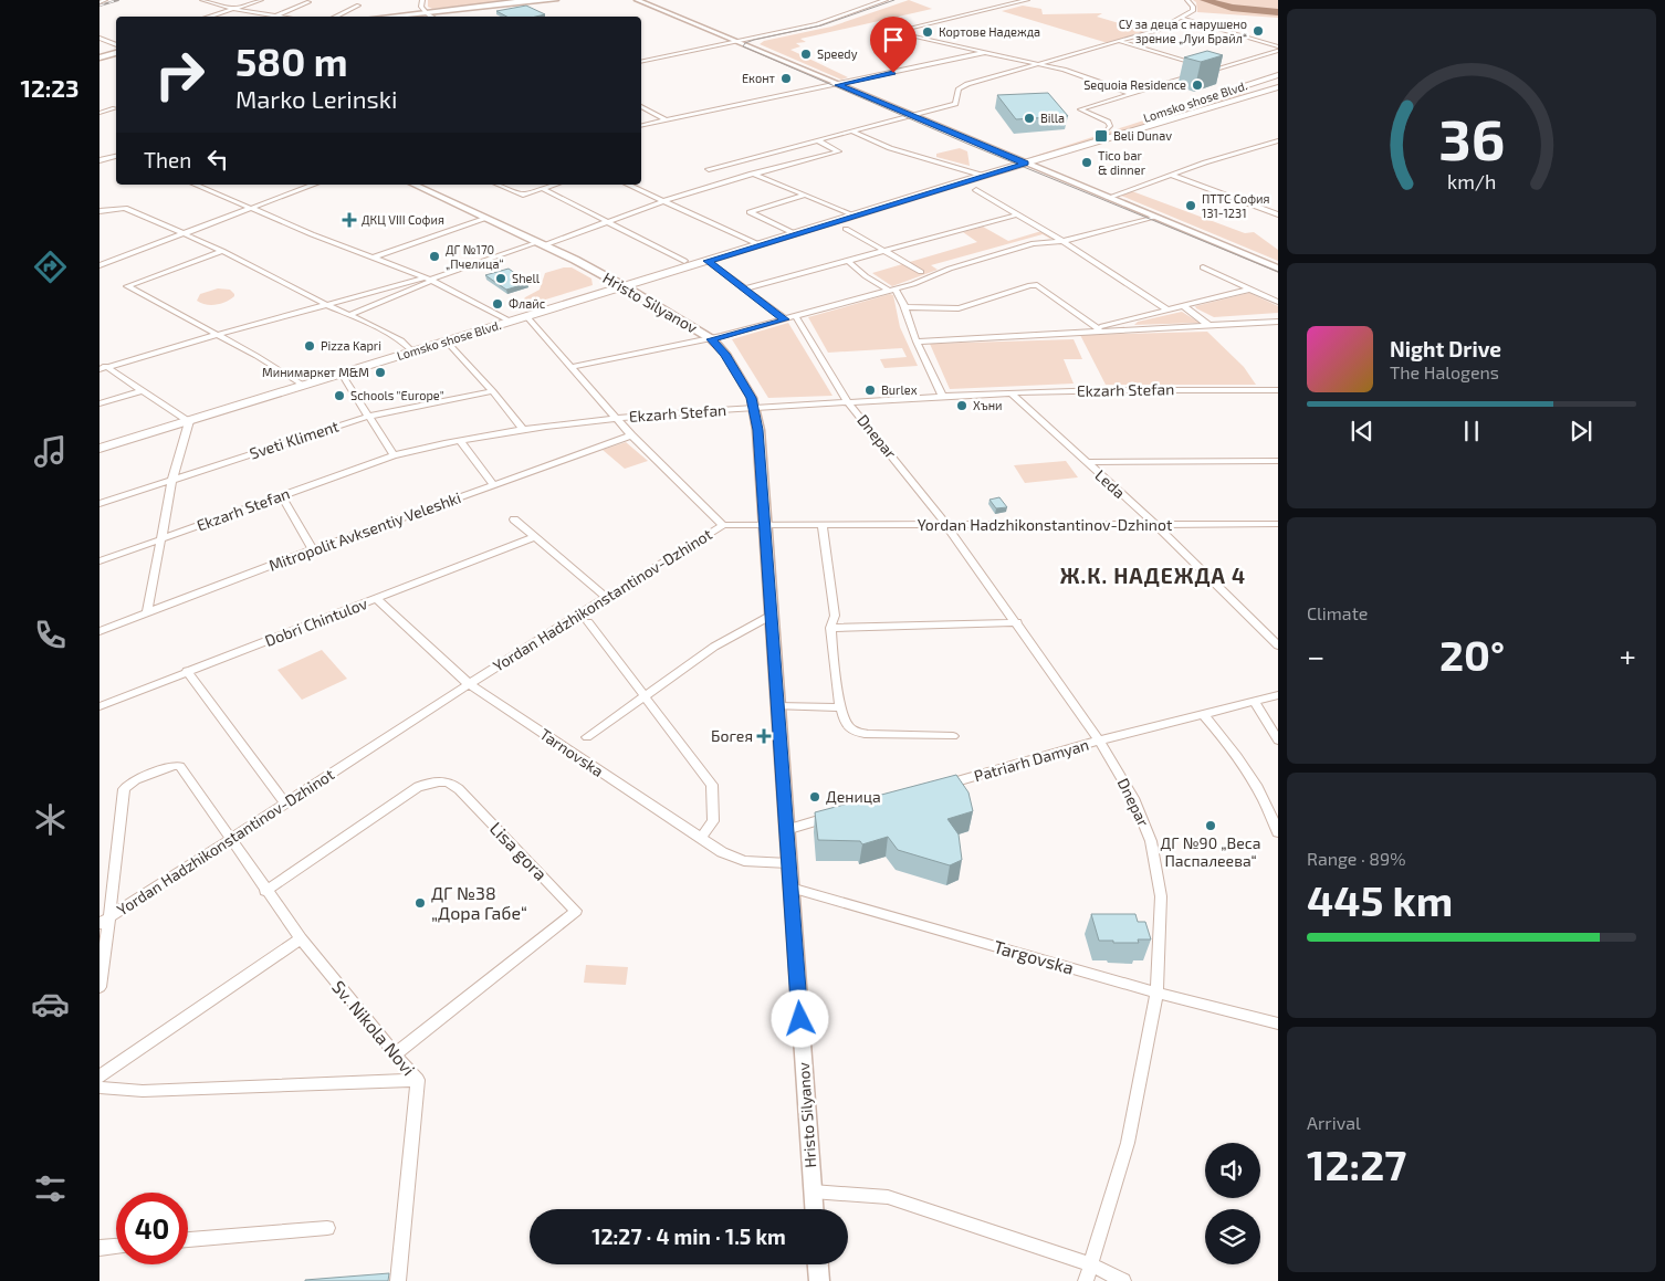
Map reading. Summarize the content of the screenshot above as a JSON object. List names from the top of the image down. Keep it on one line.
{"streets":{"main road":["Lomsko shose Blvd."],"street":["Hristo Silyanov","Ekzarh Stefan","Dnepar","Sveti Kliment","Leda","Yordan Hadzhikonstantinov-Dzhinot","Mitropolit Avksentiy Veleshki","Dobri Chintulov","Tarnovska","Patriarh Damyan","Lisa gora","Targovska","Sv. Nikola Novi"]},"crossings":[["Lomsko shose Blvd.","Hristo Silyanov"],["Hristo Silyanov","Ekzarh Stefan"],["Hristo Silyanov","Yordan Hadzhikonstantinov-Dzhinot"],["Hristo Silyanov","Tarnovska"],["Hristo Silyanov","Targovska"],["Ekzarh Stefan","Dnepar"],["Ekzarh Stefan","Leda"],["Dnepar","Yordan Hadzhikonstantinov-Dzhinot"],["Dnepar","Patriarh Damyan"],["Dnepar","Targovska"],["Leda","Yordan Hadzhikonstantinov-Dzhinot"],["Yordan Hadzhikonstantinov-Dzhinot","Tarnovska"],["Yordan Hadzhikonstantinov-Dzhinot","Sv. Nikola Novi"],["Dobri Chintulov","Tarnovska"],["Lisa gora","Sv. Nikola Novi"]],"districts":["Ж.К. НАДЕЖДА 4"],"places":{"other":["СУ за деца с нарушено зрение „Луи Брайл“","Кортове Надежда","Speedy","Еконт","Sequoia Residence","Billa","Tico bar & dinner","ПТТС София 131-1231","ДГ №170 „Пчелица“","Shell","Флайс","Pizza Kapri","Минимаркет М&М","Burlex","Schools \"Europe\"","Хъни","Деница","ДГ №90 „Веса Паспалеева“","ДГ №38 „Дора Габе“"],"transit":["Beli Dunav"],"health":["ДКЦ VIII София","Богея"]},"page":{"tabs":"12:23","turn":["580 m","Marko Lerinski"],"then":"Then","song":["Night Drive","The Halogens"],"tile":["Climate",["Range · 89%","445 km"],["Arrival","12:27"]],"heat":["−","20°","+"],"limit":"40","trip":"12:27 · 4 min · 1.5 km","gauge":["36","km/h"]}}
